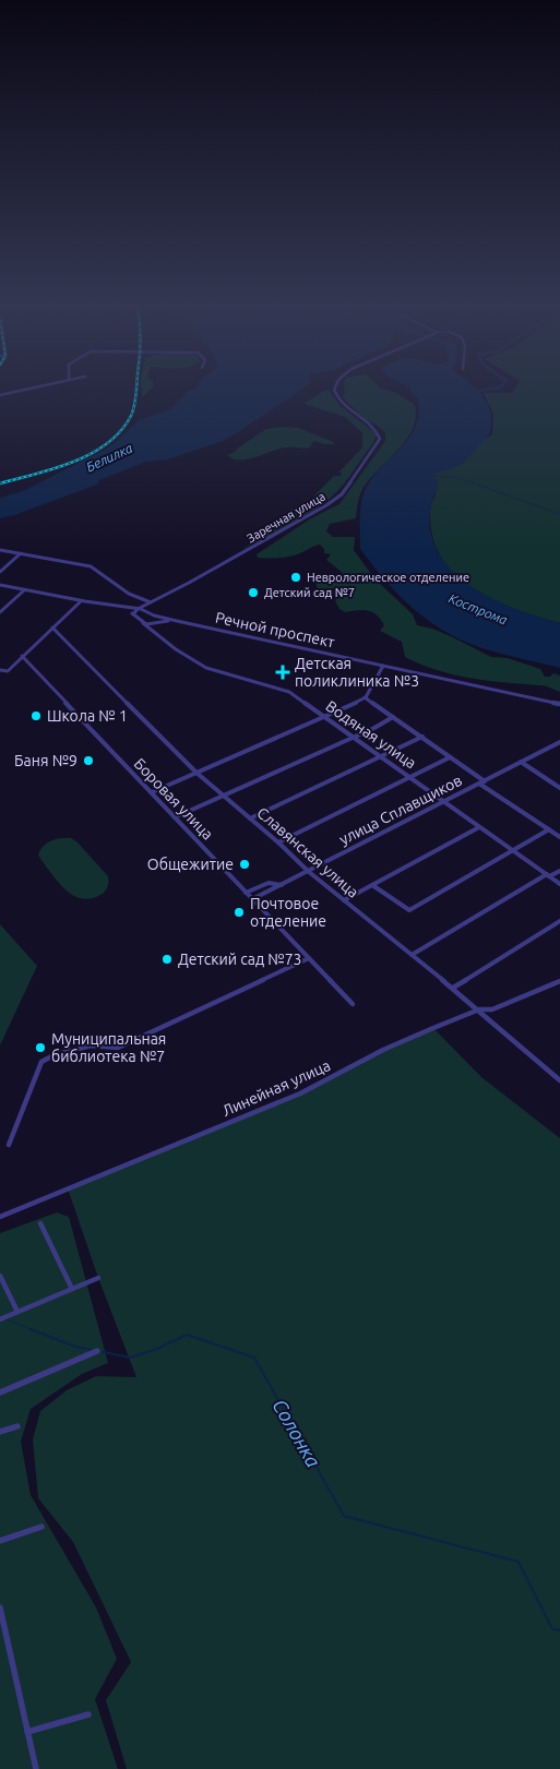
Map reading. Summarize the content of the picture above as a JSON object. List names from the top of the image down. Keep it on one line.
{"streets":{"street":["Заречная улица","Речной проспект","Водяная улица","Боровая улица","улица Сплавщиков","Славянская улица","Линейная улица"]},"crossings":[["Водяная улица","улица Сплавщиков"],["Боровая улица","улица Сплавщиков"],["улица Сплавщиков","Славянская улица"],["Славянская улица","Линейная улица"]],"water":["Белилка","Кострома","Солонка"],"places":{"other":["Неврологическое отделение","Детский сад №7","Школа № 1","Баня №9","Общежитие","Почтовое отделение","Детский сад №73","Муниципальная библиотека №7"],"health":["Детская поликлиника №3"]}}
